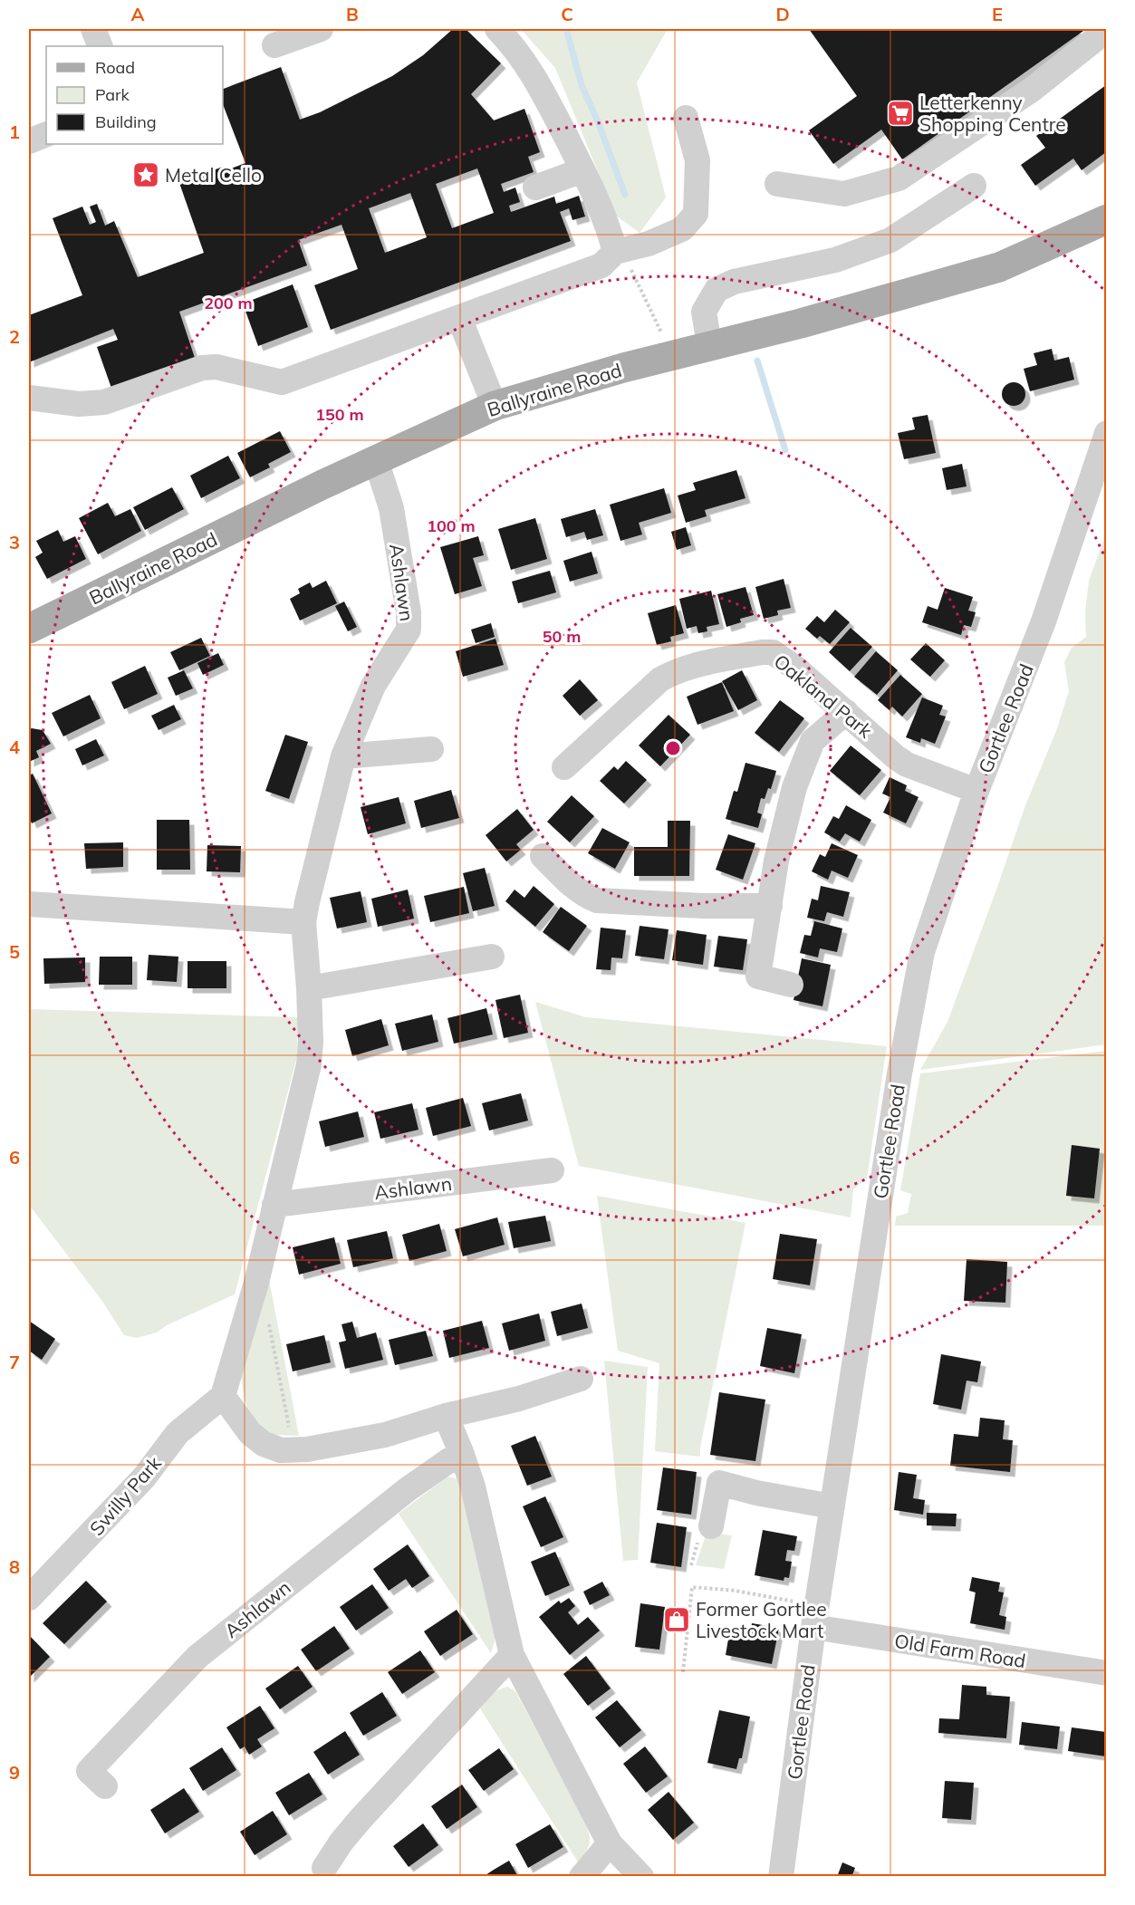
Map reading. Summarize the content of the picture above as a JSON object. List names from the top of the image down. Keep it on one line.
{"streets":{"main road":["Ballyraine Road"],"street":["Ashlawn","Oakland Park","Gortlee Road","Swilly Park","Old Farm Road"]},"crossings":[["Ballyraine Road","Ashlawn"],["Ashlawn","Swilly Park"],["Oakland Park","Gortlee Road"],["Gortlee Road","Old Farm Road"]],"places":{"supermarket":["Letterkenny Shopping Centre"],"place":["Metal Cello"],"shop":["Former Gortlee Livestock Mart"]},"legend":["Road","Park","Building"],"grid":{"columns":["A","B","C","D","E"],"rows":["1","2","3","4","5","6","7","8","9"]},"rings":["200 m","150 m","100 m","50 m"]}
